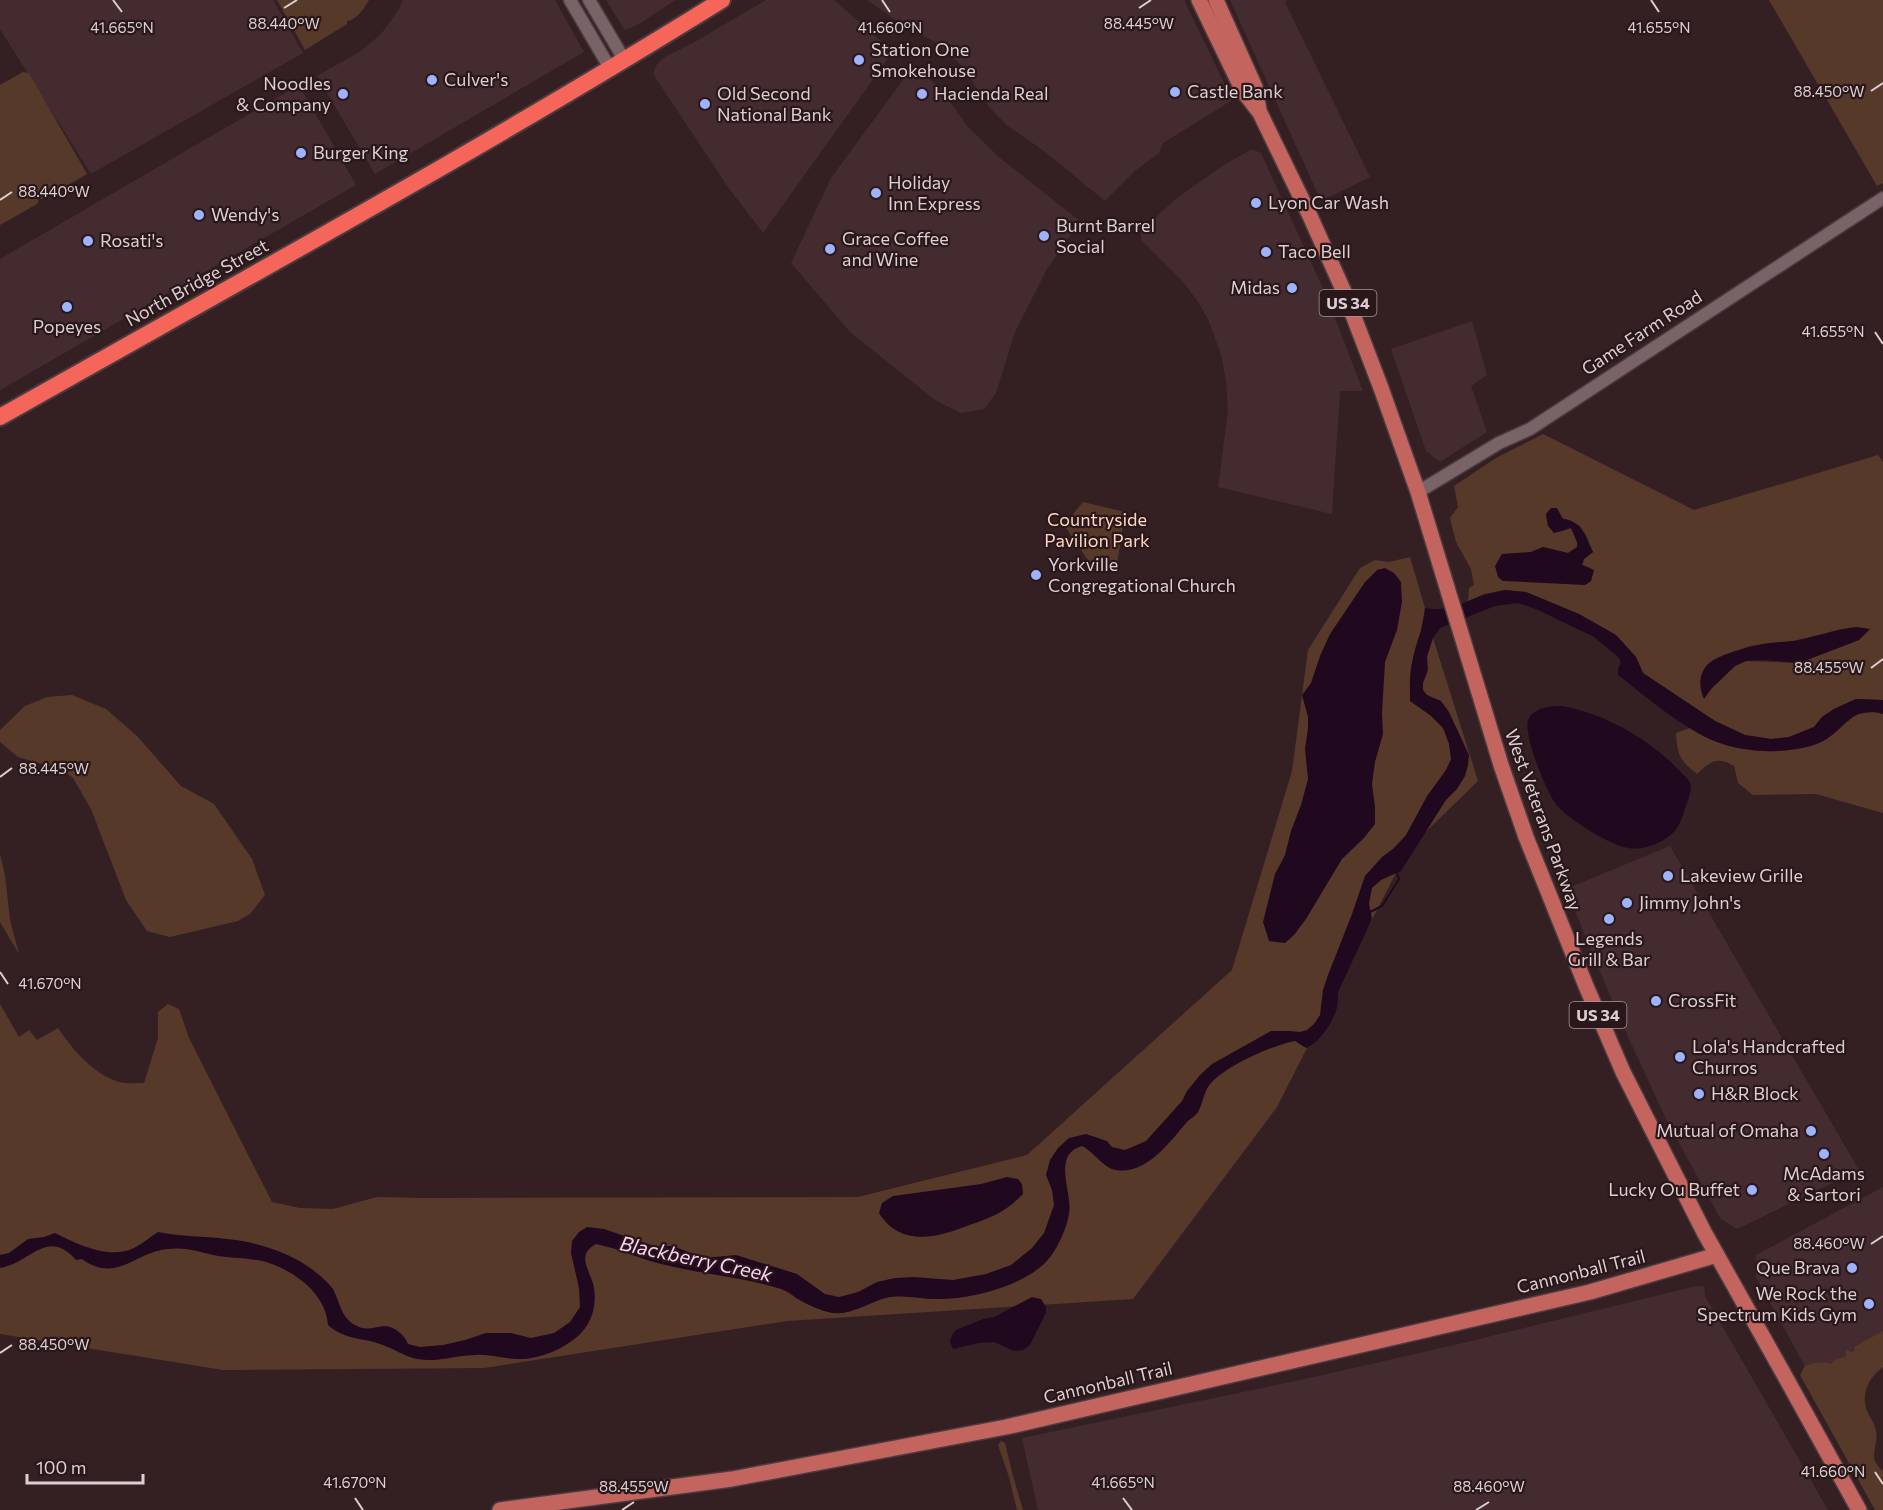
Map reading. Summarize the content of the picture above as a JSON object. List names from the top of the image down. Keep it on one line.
{"streets":{"highway":["North Bridge Street"],"main road":["US 34","West Veterans Parkway","Cannonball Trail"],"street":["Game Farm Road"]},"crossings":[["Game Farm Road","West Veterans Parkway"],["West Veterans Parkway","Cannonball Trail"]],"water":["Blackberry Creek"],"parks":["Countryside Pavilion Park"],"places":["Station One Smokehouse","Culver's","Castle Bank","Noodles & Company","Hacienda Real","Old Second National Bank","Burger King","Holiday Inn Express","Lyon Car Wash","Wendy's","Burnt Barrel Social","Rosati's","Grace Coffee and Wine","Taco Bell","Midas","Popeyes","Yorkville Congregational Church","Lakeview Grille","Jimmy John's","Legends Grill & Bar","CrossFit","Lola's Handcrafted Churros","H&R Block","Mutual of Omaha","McAdams & Sartori","Lucky Ou Buffet","Que Brava","We Rock the Spectrum Kids Gym"],"scale_bar":"100 m","coordinates":["88.440°W","88.445°W","41.665°N","41.660°N","41.655°N","88.450°W","88.455°W","41.670°N","88.460°W"]}
